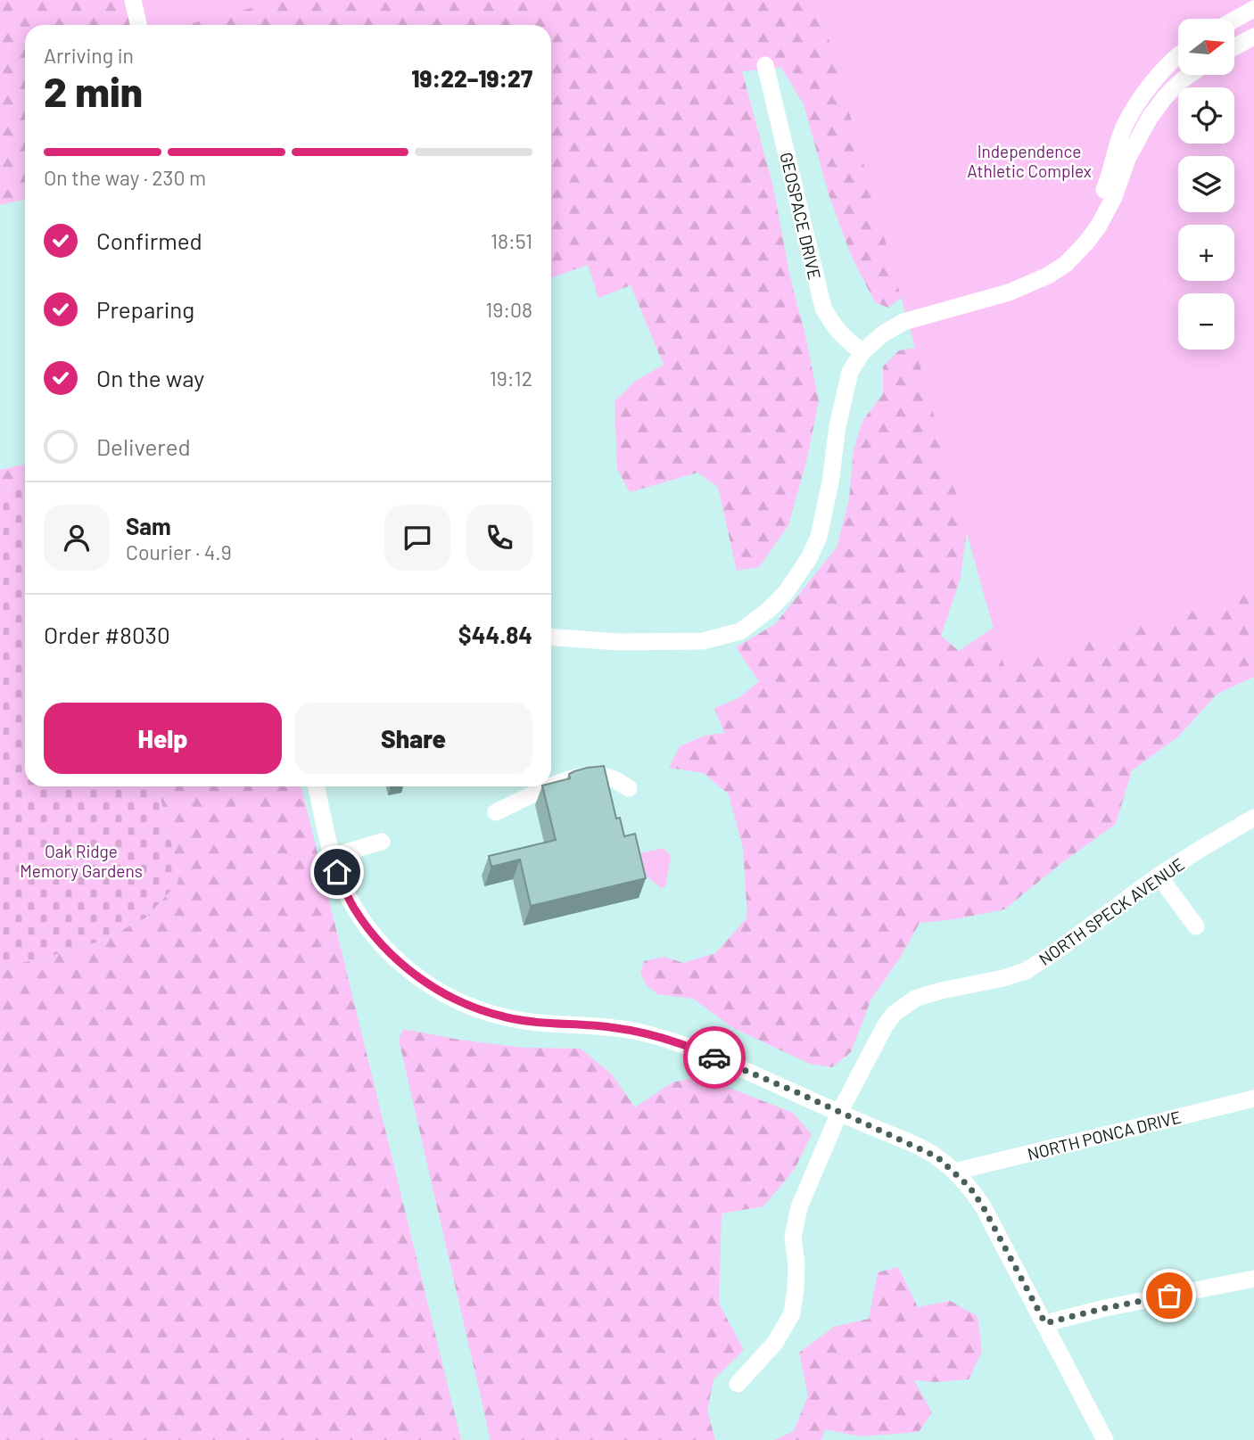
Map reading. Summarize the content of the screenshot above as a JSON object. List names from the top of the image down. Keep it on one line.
{"streets":{"street":["GEOSPACE DRIVE","NORTH SPECK AVENUE","NORTH PONCA DRIVE"]},"parks":["Independence Athletic Complex","Oak Ridge Memory Gardens"],"north":"right","page":{"map_buttons":["+","−"],"heading":["2 min","Arriving in","19:22–19:27"],"panel":["Sam","Courier · 4.9","Order #8030","$44.84"],"bar":"On the way · 230 m","list":[["Confirmed","18:51"],["Preparing","19:08"],["On the way","19:12"],"Delivered"],"buttons":["Help","Share"]}}
